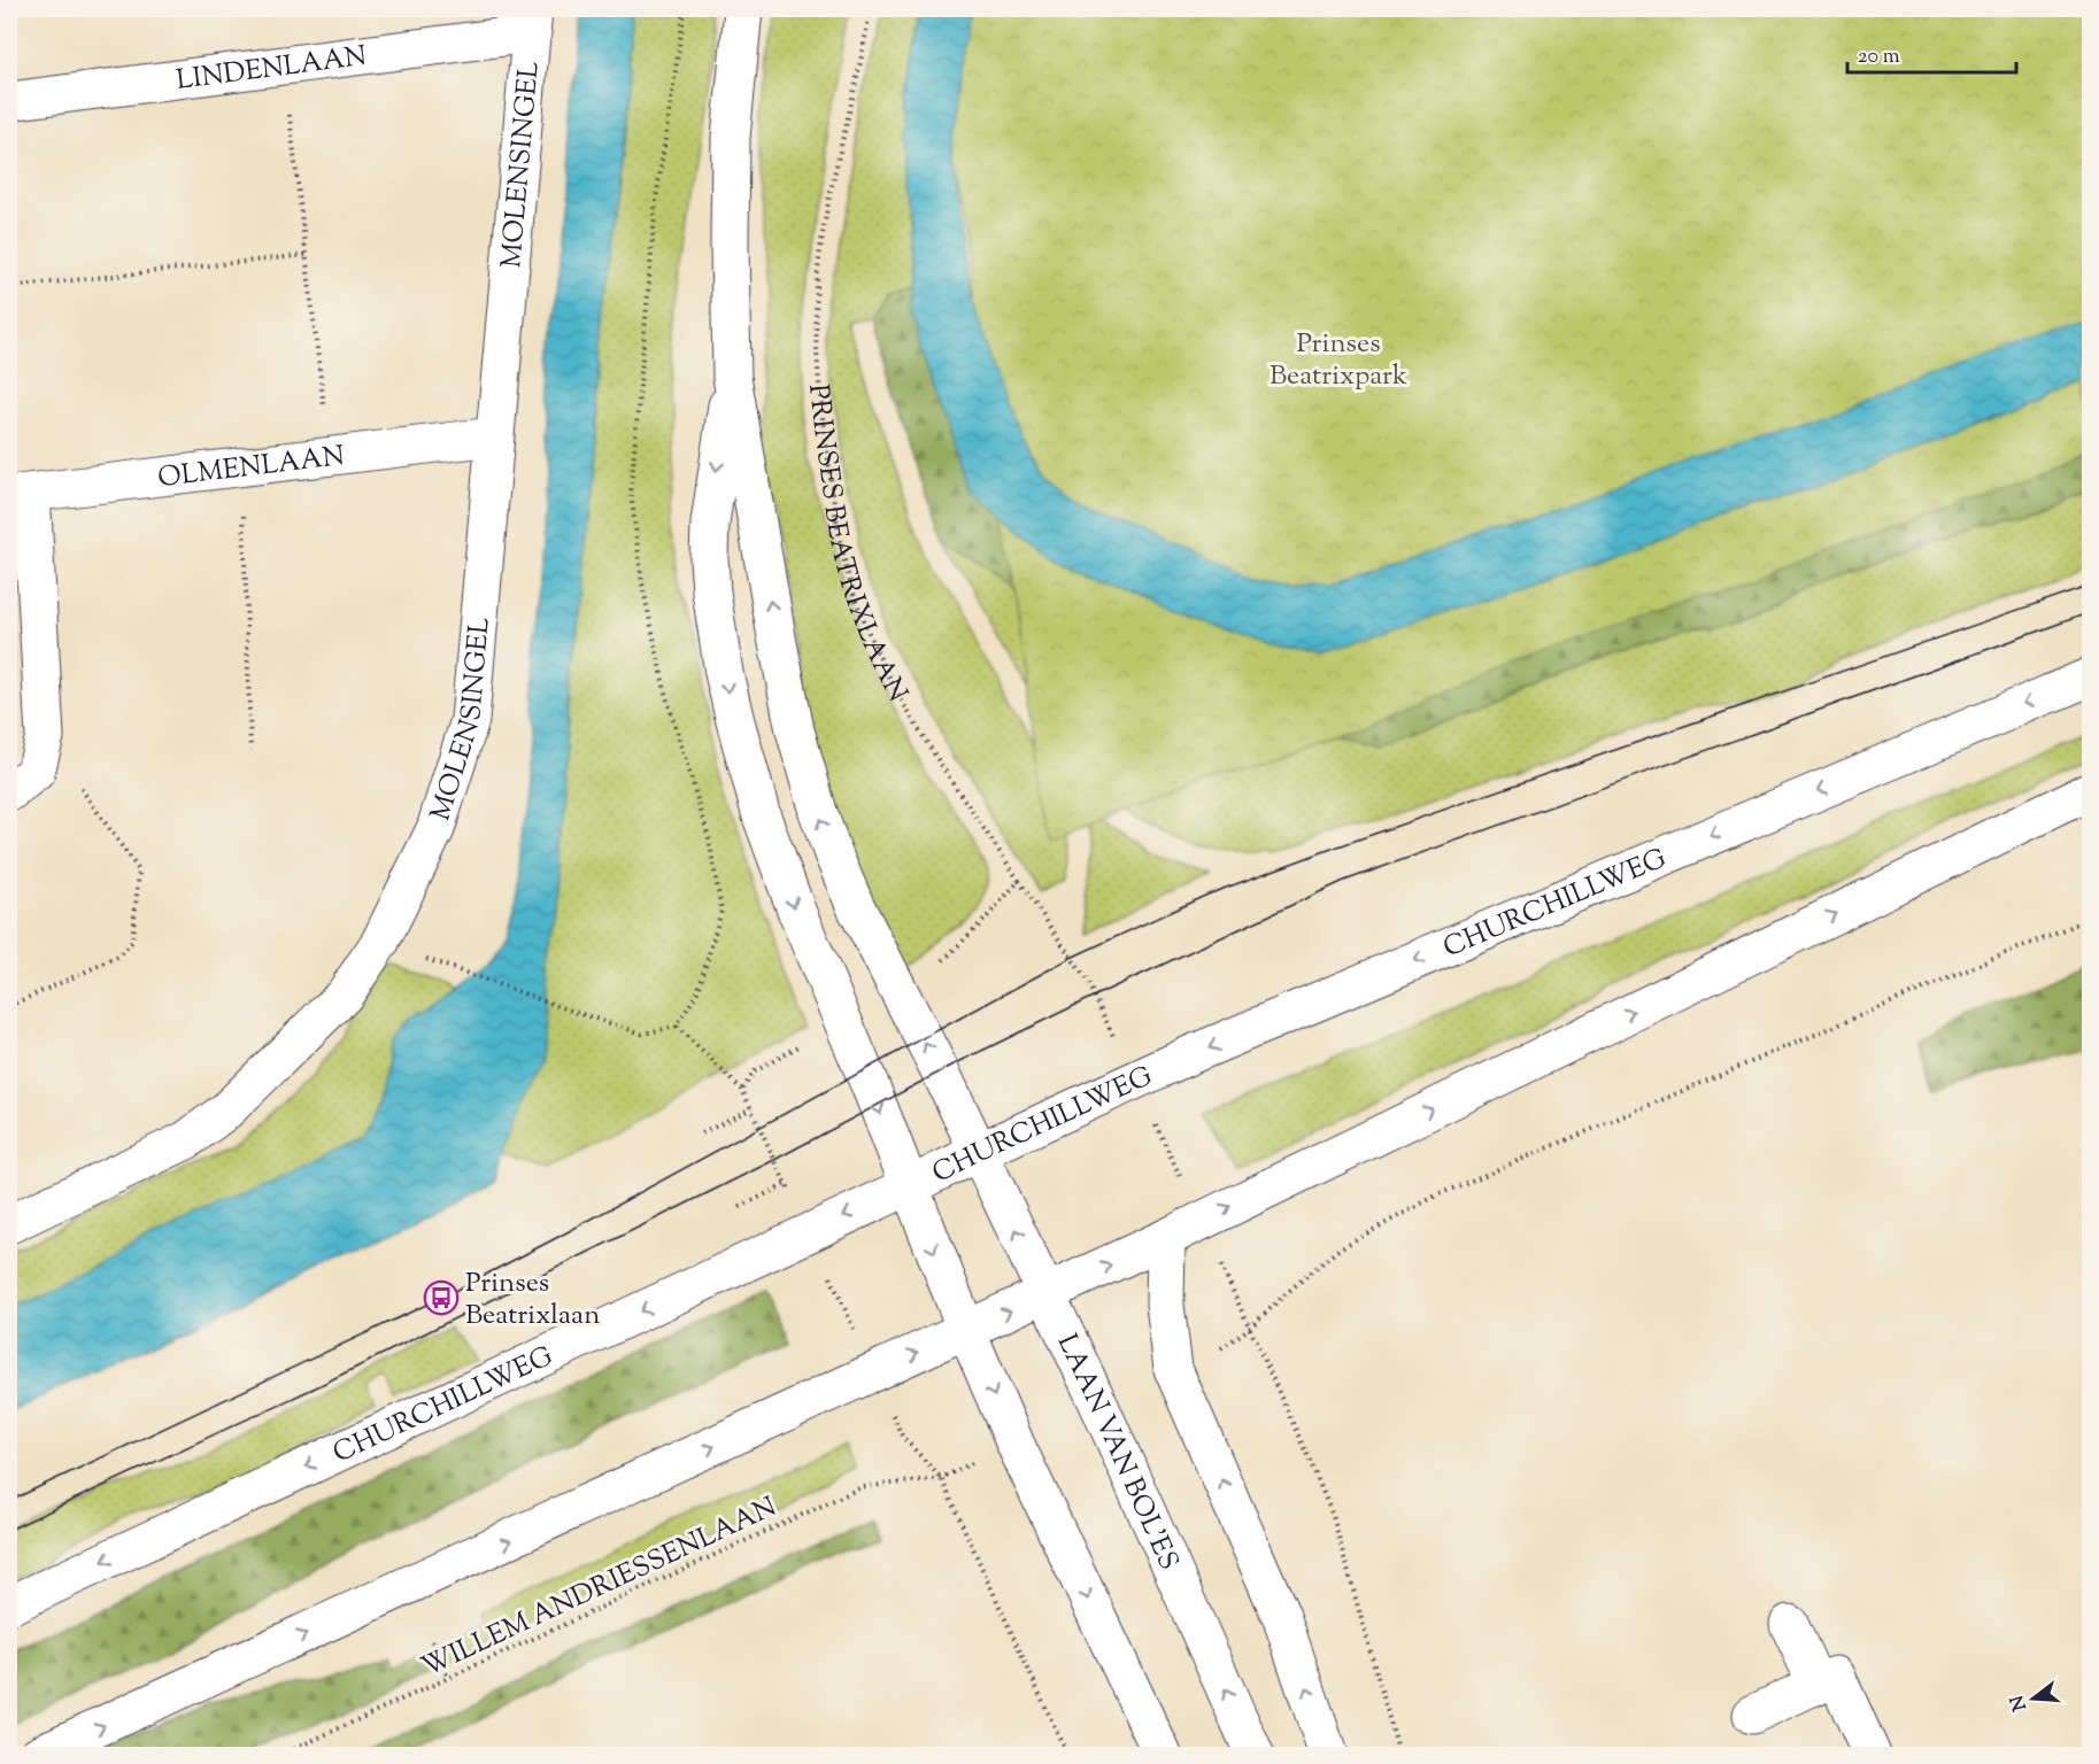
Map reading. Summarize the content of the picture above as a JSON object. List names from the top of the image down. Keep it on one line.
{"streets":{"street":["LINDENLAAN","MOLENSINGEL","OLMENLAAN","CHURCHILLWEG","LAAN VAN BOL'ES"],"path":["PRINSES BEATRIXLAAN","WILLEM ANDRIESSENLAAN"]},"crossings":[["LINDENLAAN","MOLENSINGEL"],["MOLENSINGEL","OLMENLAAN"],["CHURCHILLWEG","LAAN VAN BOL'ES"]],"parks":["Prinses Beatrixpark"],"places":{"bus stop":["Prinses Beatrixlaan"]},"scale_bar":"20 m","north":"left"}
